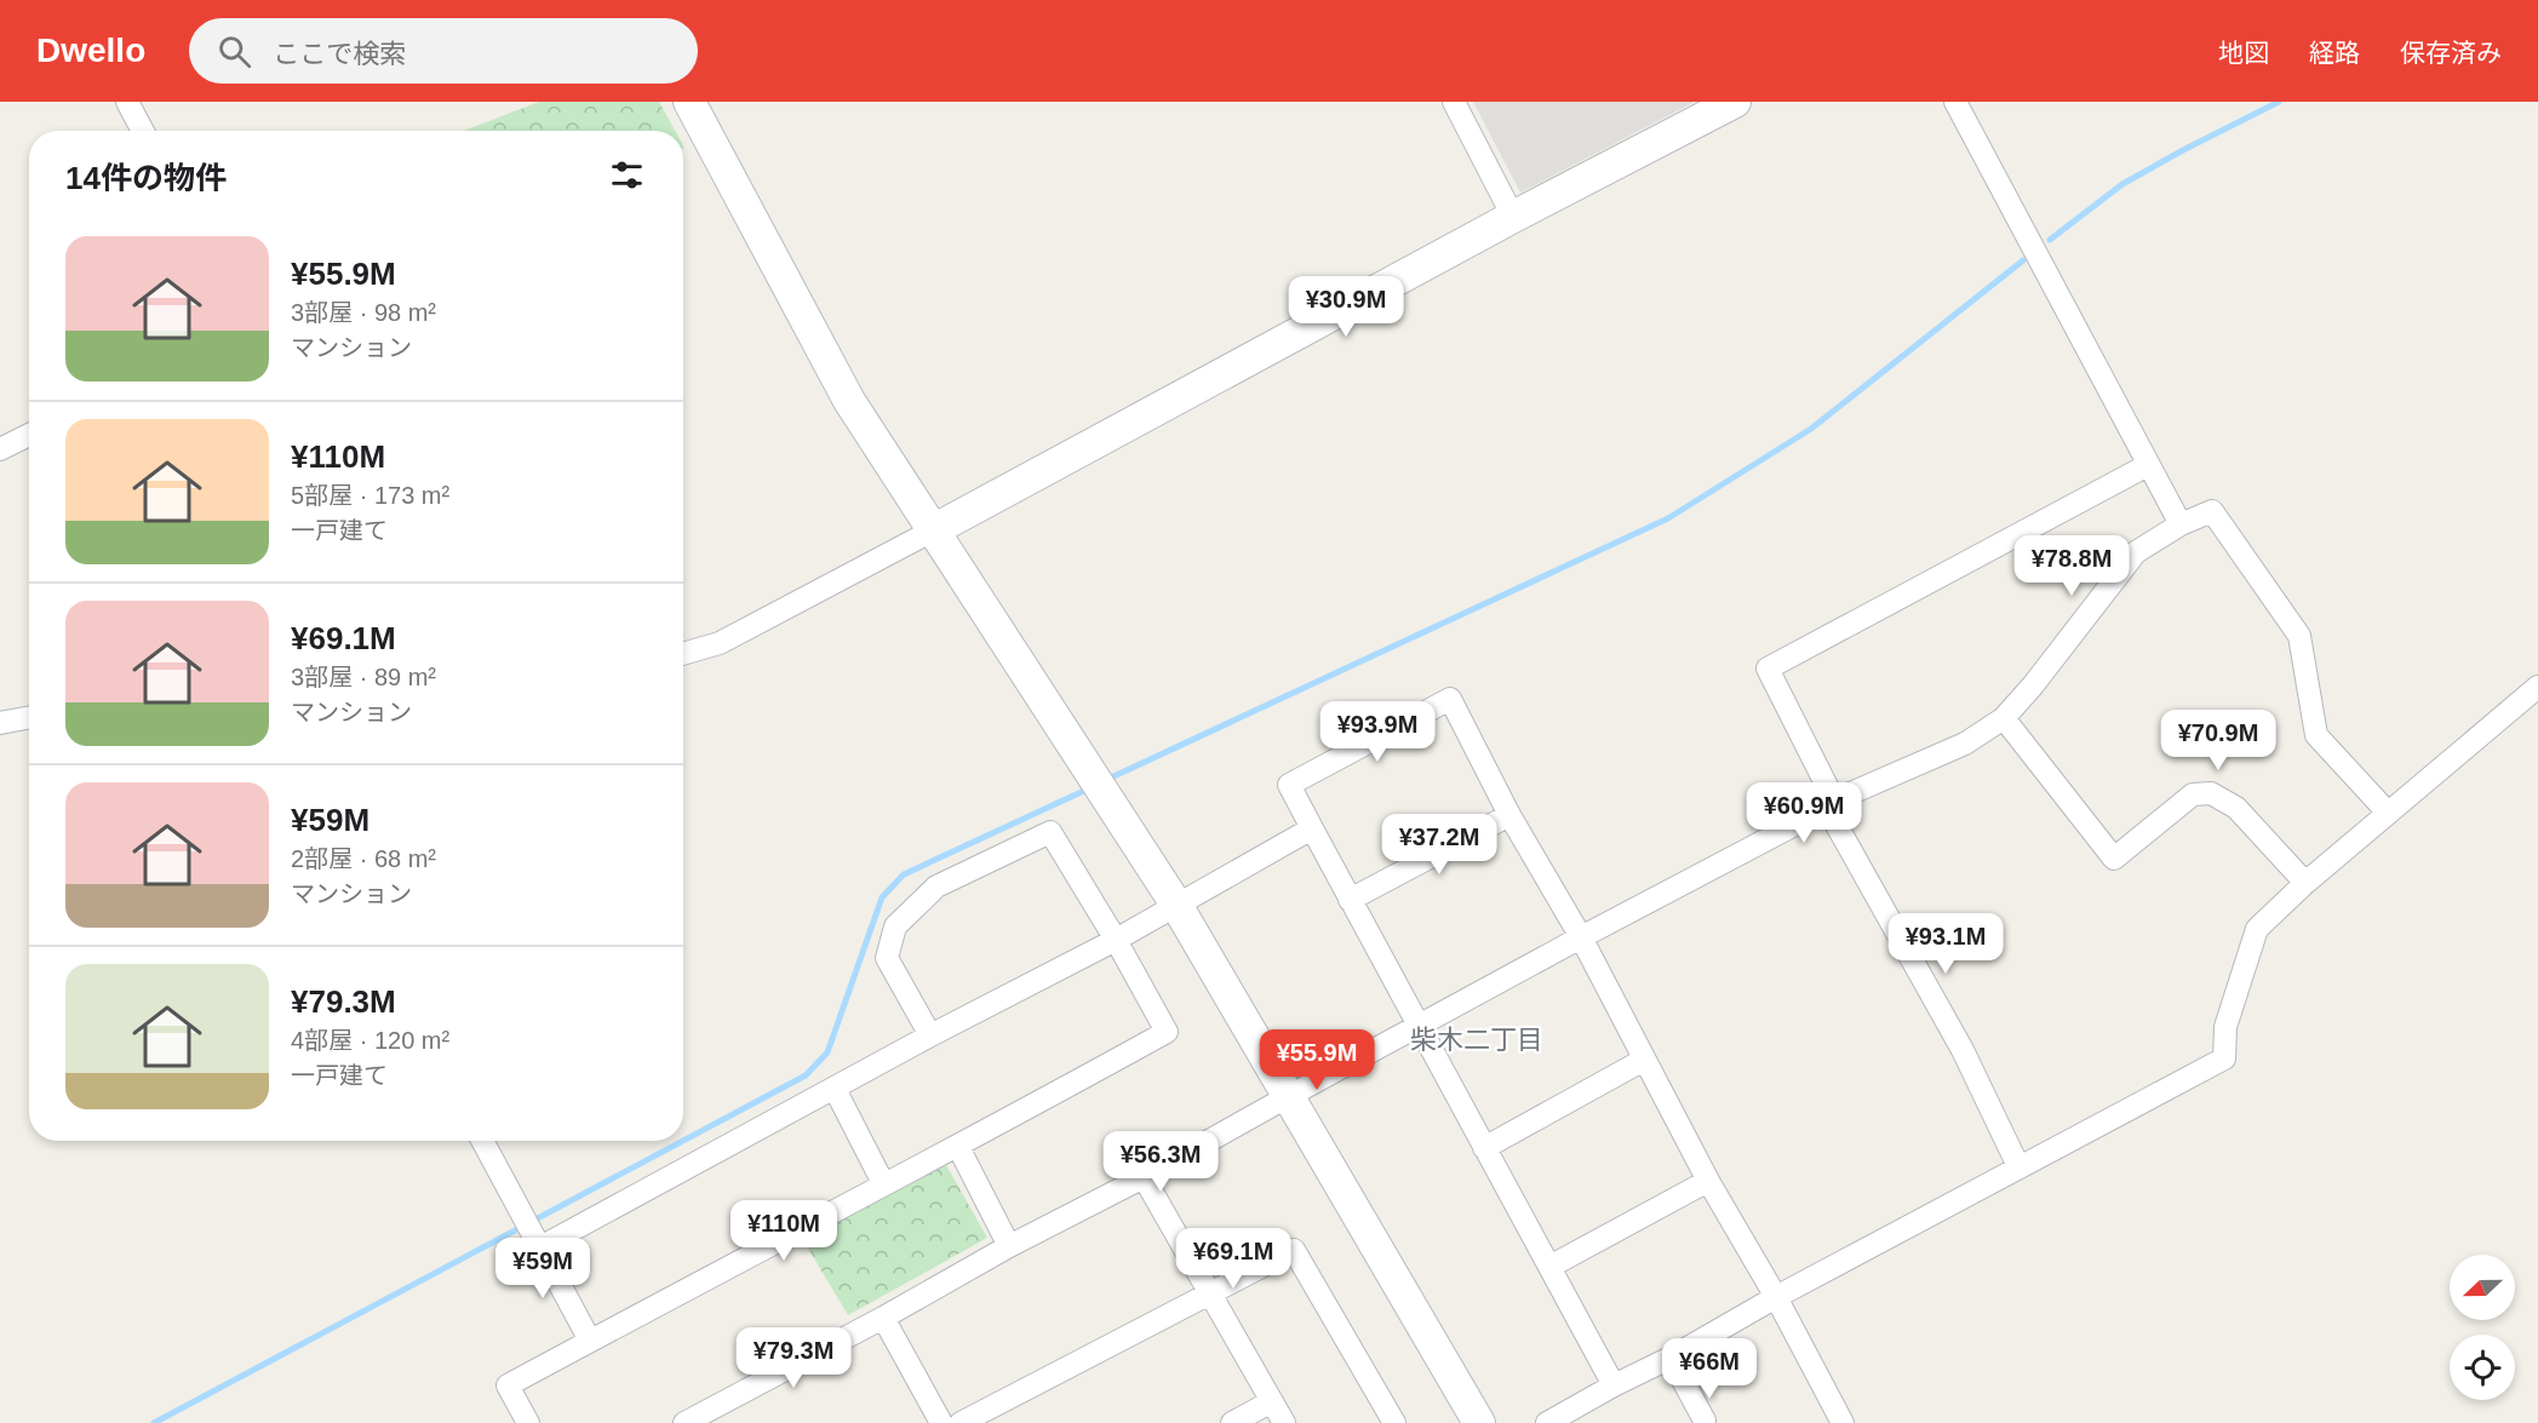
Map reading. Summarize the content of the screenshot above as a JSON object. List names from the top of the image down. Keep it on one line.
{"districts":["柴木二丁目"],"north":"left","page":{"header":"Dwello","search":"ここで検索","nav":["地図","経路","保存済み"],"heading":"14件の物件","list":[{"name":"¥55.9M","note":"3部屋 · 98 m² · マンション"},{"name":"¥110M","note":"5部屋 · 173 m² · 一戸建て"},{"name":"¥69.1M","note":"3部屋 · 89 m² · マンション"},{"name":"¥59M","note":"2部屋 · 68 m² · マンション"},{"name":"¥79.3M","note":"4部屋 · 120 m² · 一戸建て"}],"price":["¥30.9M","¥78.8M","¥93.9M","¥70.9M","¥60.9M","¥37.2M","¥93.1M","¥55.9M","¥56.3M","¥110M","¥69.1M","¥59M","¥79.3M","¥66M"]}}
